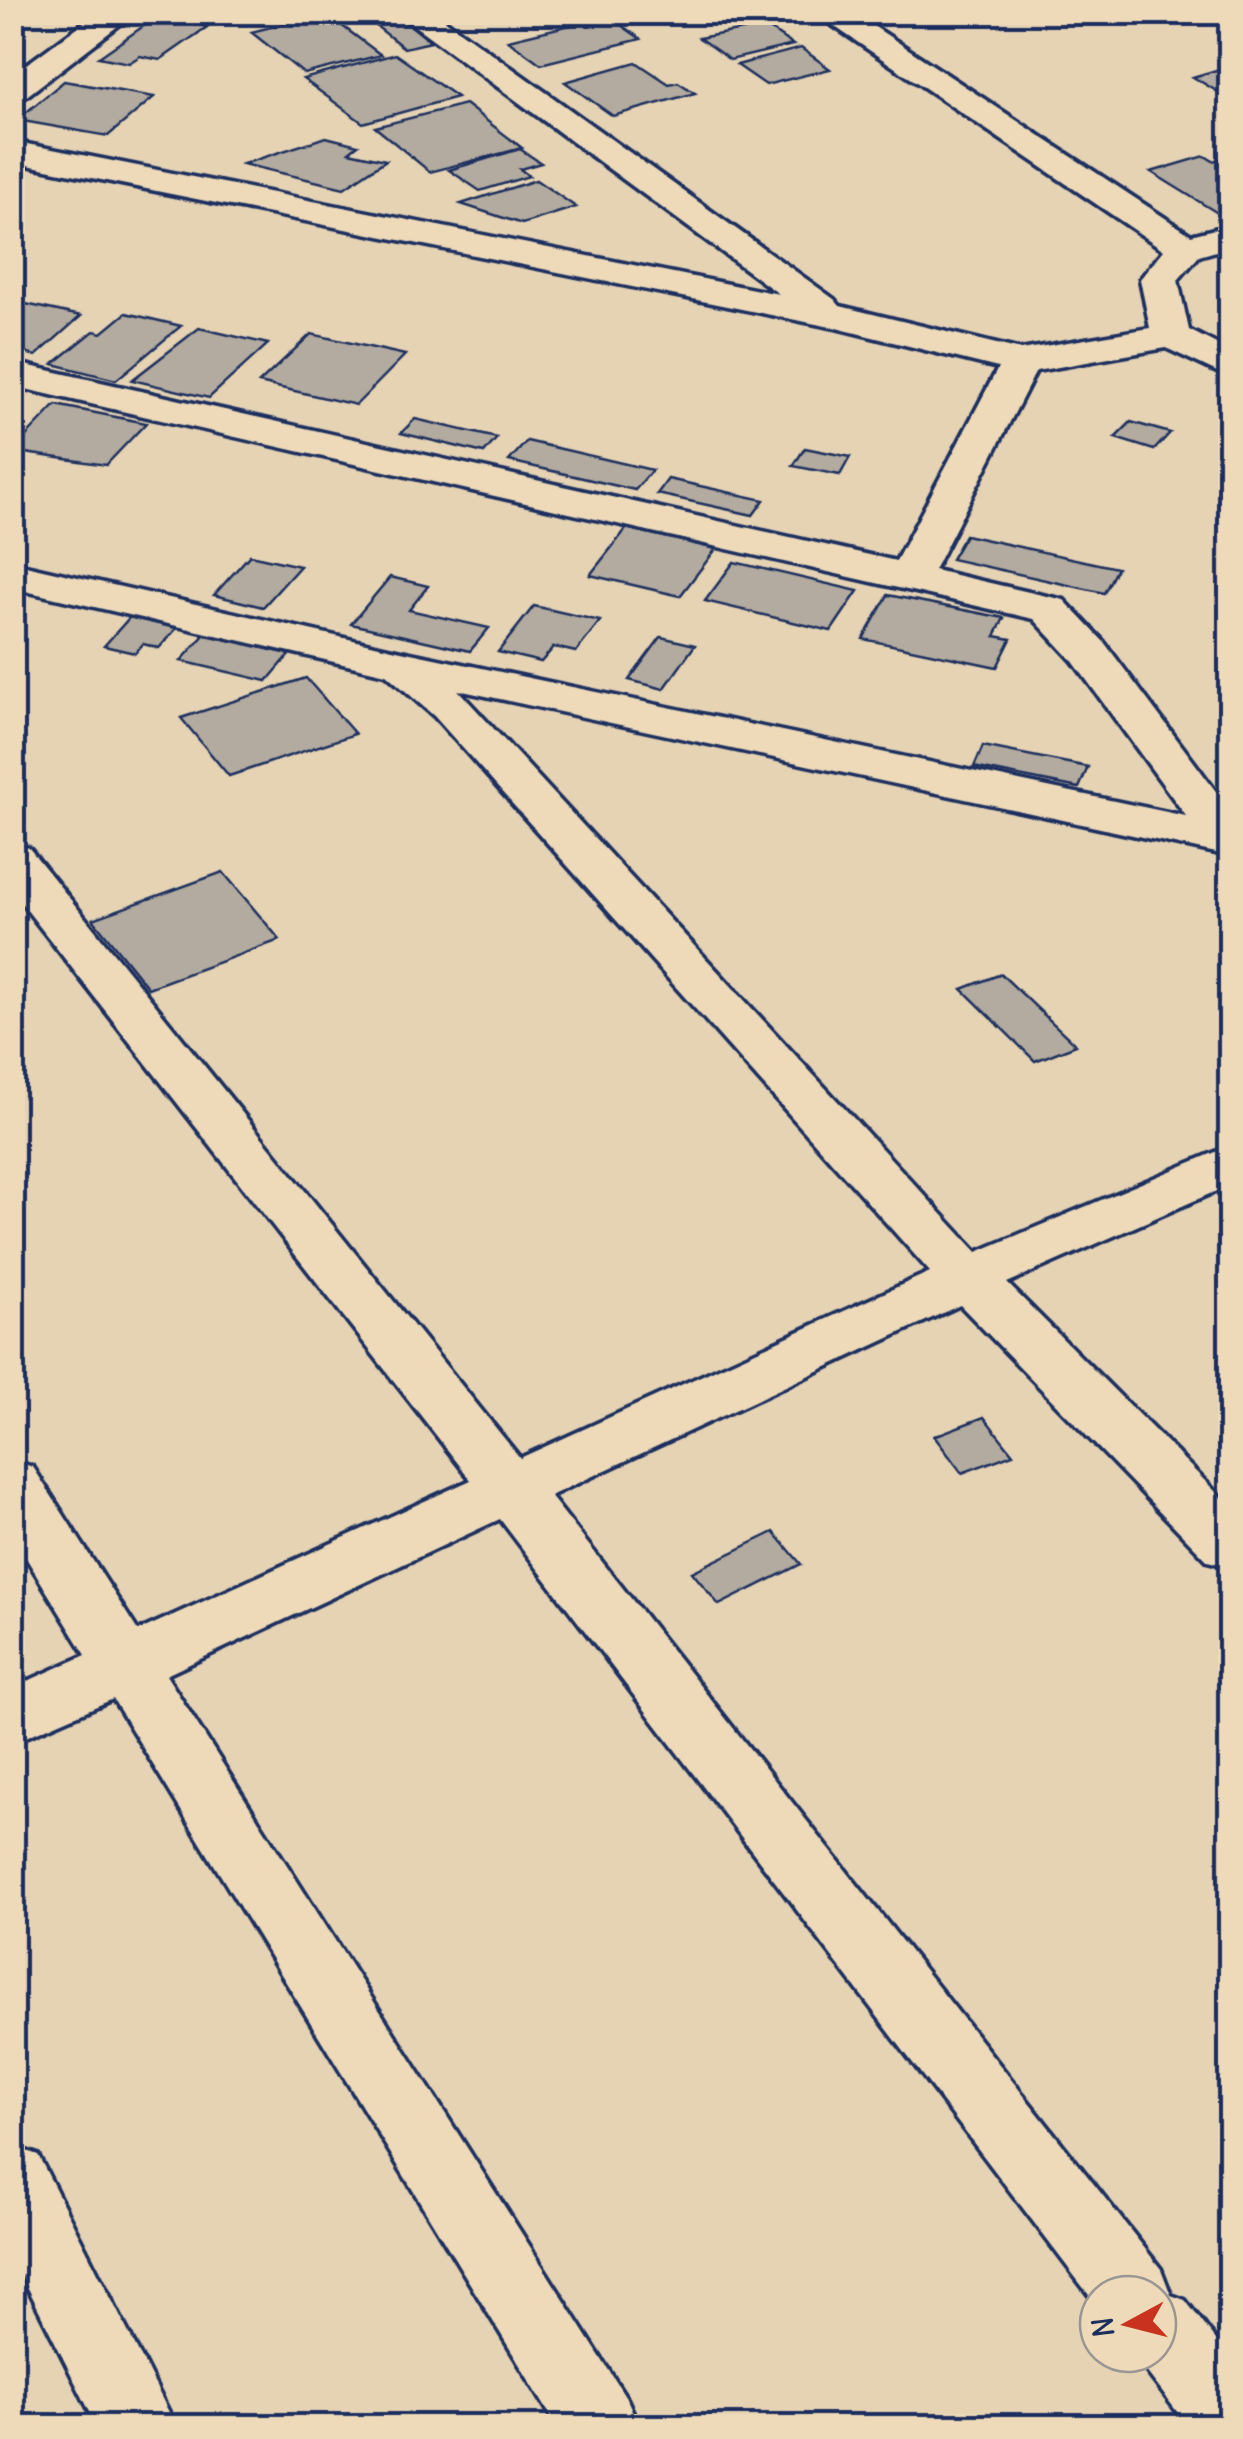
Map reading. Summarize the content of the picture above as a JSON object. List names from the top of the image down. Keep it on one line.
{"north":"left"}
